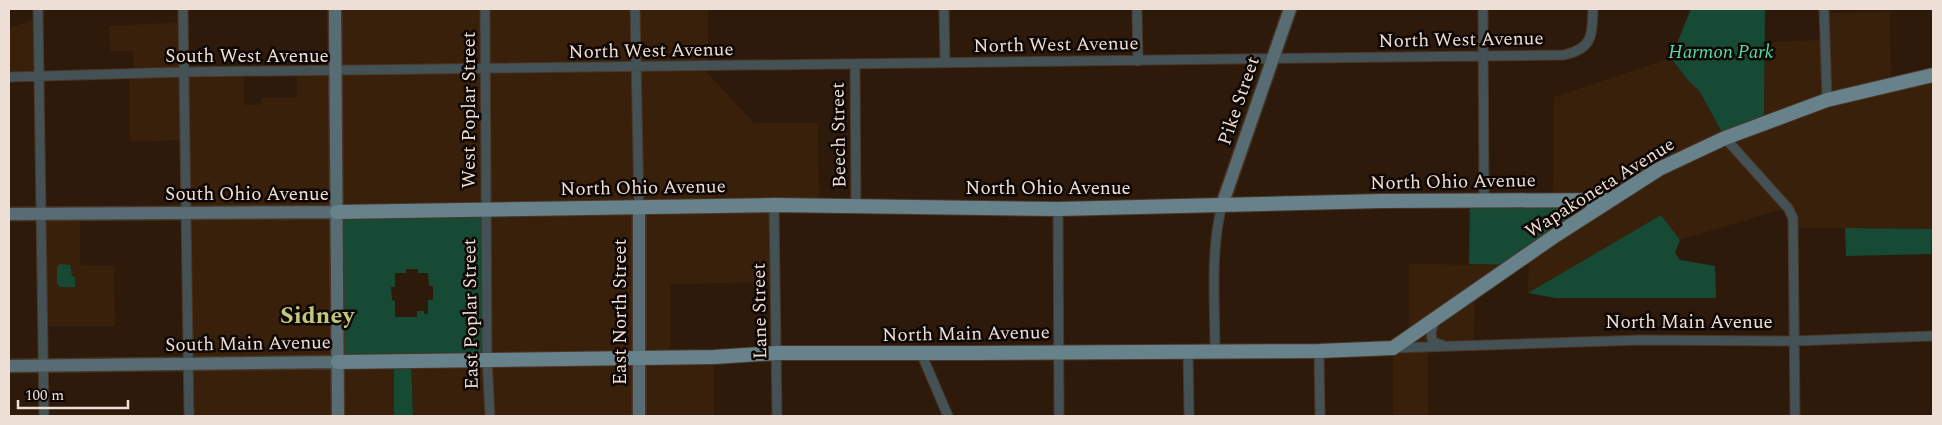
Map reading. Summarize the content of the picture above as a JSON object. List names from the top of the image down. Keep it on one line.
{"streets":{"main road":["Pike Street","North Ohio Avenue","Wapakoneta Avenue","South Ohio Avenue","East North Street","North Main Avenue","South Main Avenue"],"street":["North West Avenue","South West Avenue","West Poplar Street","Beech Street","Lane Street","East Poplar Street"]},"crossings":[["North West Avenue","South West Avenue"],["North West Avenue","Pike Street"],["North West Avenue","West Poplar Street"],["North West Avenue","Beech Street"],["South West Avenue","West Poplar Street"],["Pike Street","North Ohio Avenue"],["West Poplar Street","North Ohio Avenue"],["West Poplar Street","South Ohio Avenue"],["West Poplar Street","East Poplar Street"],["Beech Street","North Ohio Avenue"],["North Ohio Avenue","Wapakoneta Avenue"],["North Ohio Avenue","South Ohio Avenue"],["North Ohio Avenue","Lane Street"],["North Ohio Avenue","East North Street"],["North Ohio Avenue","East Poplar Street"],["Wapakoneta Avenue","North Main Avenue"],["South Ohio Avenue","East Poplar Street"],["Lane Street","North Main Avenue"],["East North Street","North Main Avenue"],["East Poplar Street","North Main Avenue"],["East Poplar Street","South Main Avenue"],["North Main Avenue","South Main Avenue"]],"districts":["Sidney"],"parks":["Harmon Park"],"scale_bar":"100 m"}
